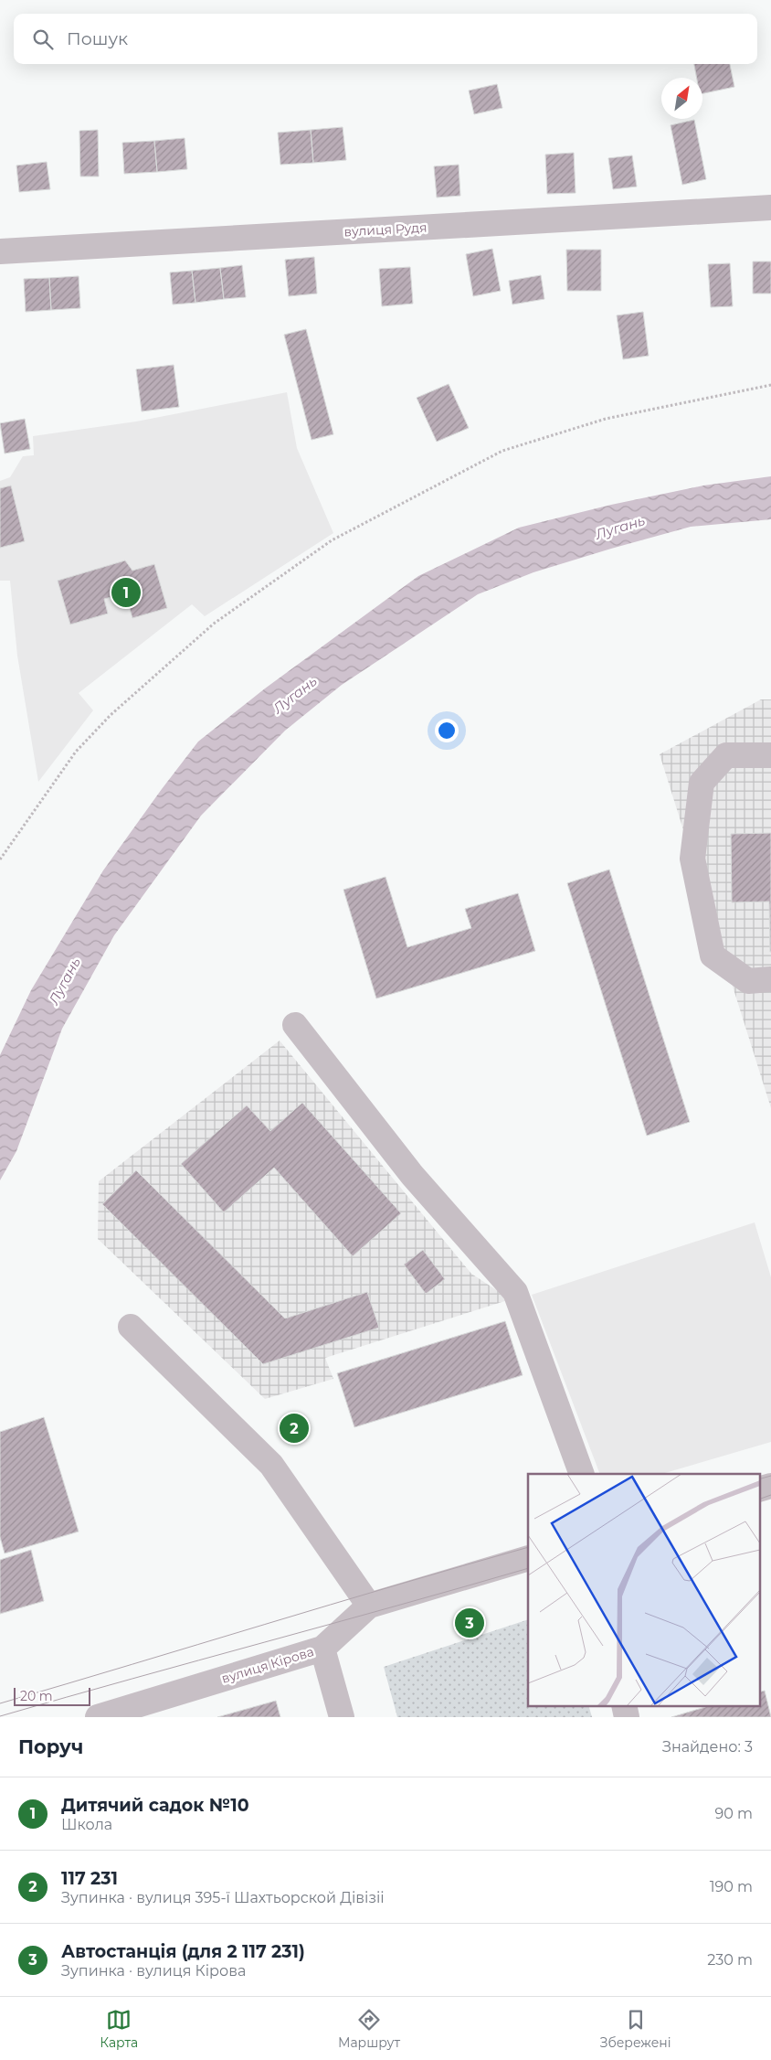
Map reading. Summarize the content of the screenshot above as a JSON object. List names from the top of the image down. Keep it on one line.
{"streets":{"street":["вулиця Рудя","вулиця Кірова"]},"water":["Лугань"],"scale_bar":"20 m","north":"top right","page":{"search":"Пошук","pins":["1","2","3"],"scale":"20 m","heading":["Поруч","Знайдено: 3"],"list":[{"mark":"1","name":"Дитячий садок №10","note":"Школа","value":"90 m"},{"mark":"2","name":"117 231","note":"Зупинка · вулиця 395-ї Шахтьорской Дівізіі","value":"190 m"},{"mark":"3","name":"Автостанція (для 2 117 231)","note":"Зупинка · вулиця Кірова","value":"230 m"}],"nav":["Карта","Маршрут","Збережені"]}}
